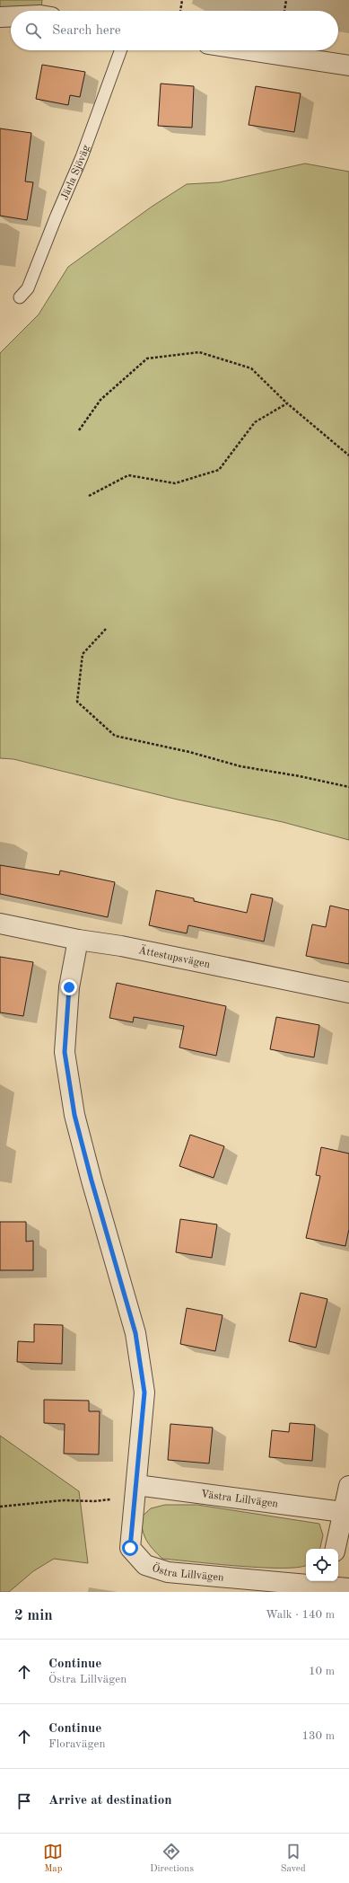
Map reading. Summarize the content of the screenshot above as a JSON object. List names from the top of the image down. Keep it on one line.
{"streets":{"street":["Ättestupsvägen","Västra Lillvägen","Östra Lillvägen"],"lane":["Järla Sjöväg"]},"crossings":[["Ättestupsvägen","Östra Lillvägen"],["Västra Lillvägen","Östra Lillvägen"]],"page":{"search":"Search here","heading":["2 min","Walk · 140 m"],"list":[["Continue","Östra Lillvägen","10 m"],["Continue","Floravägen","130 m"],"Arrive at destination"],"nav":["Map","Directions","Saved"]}}
